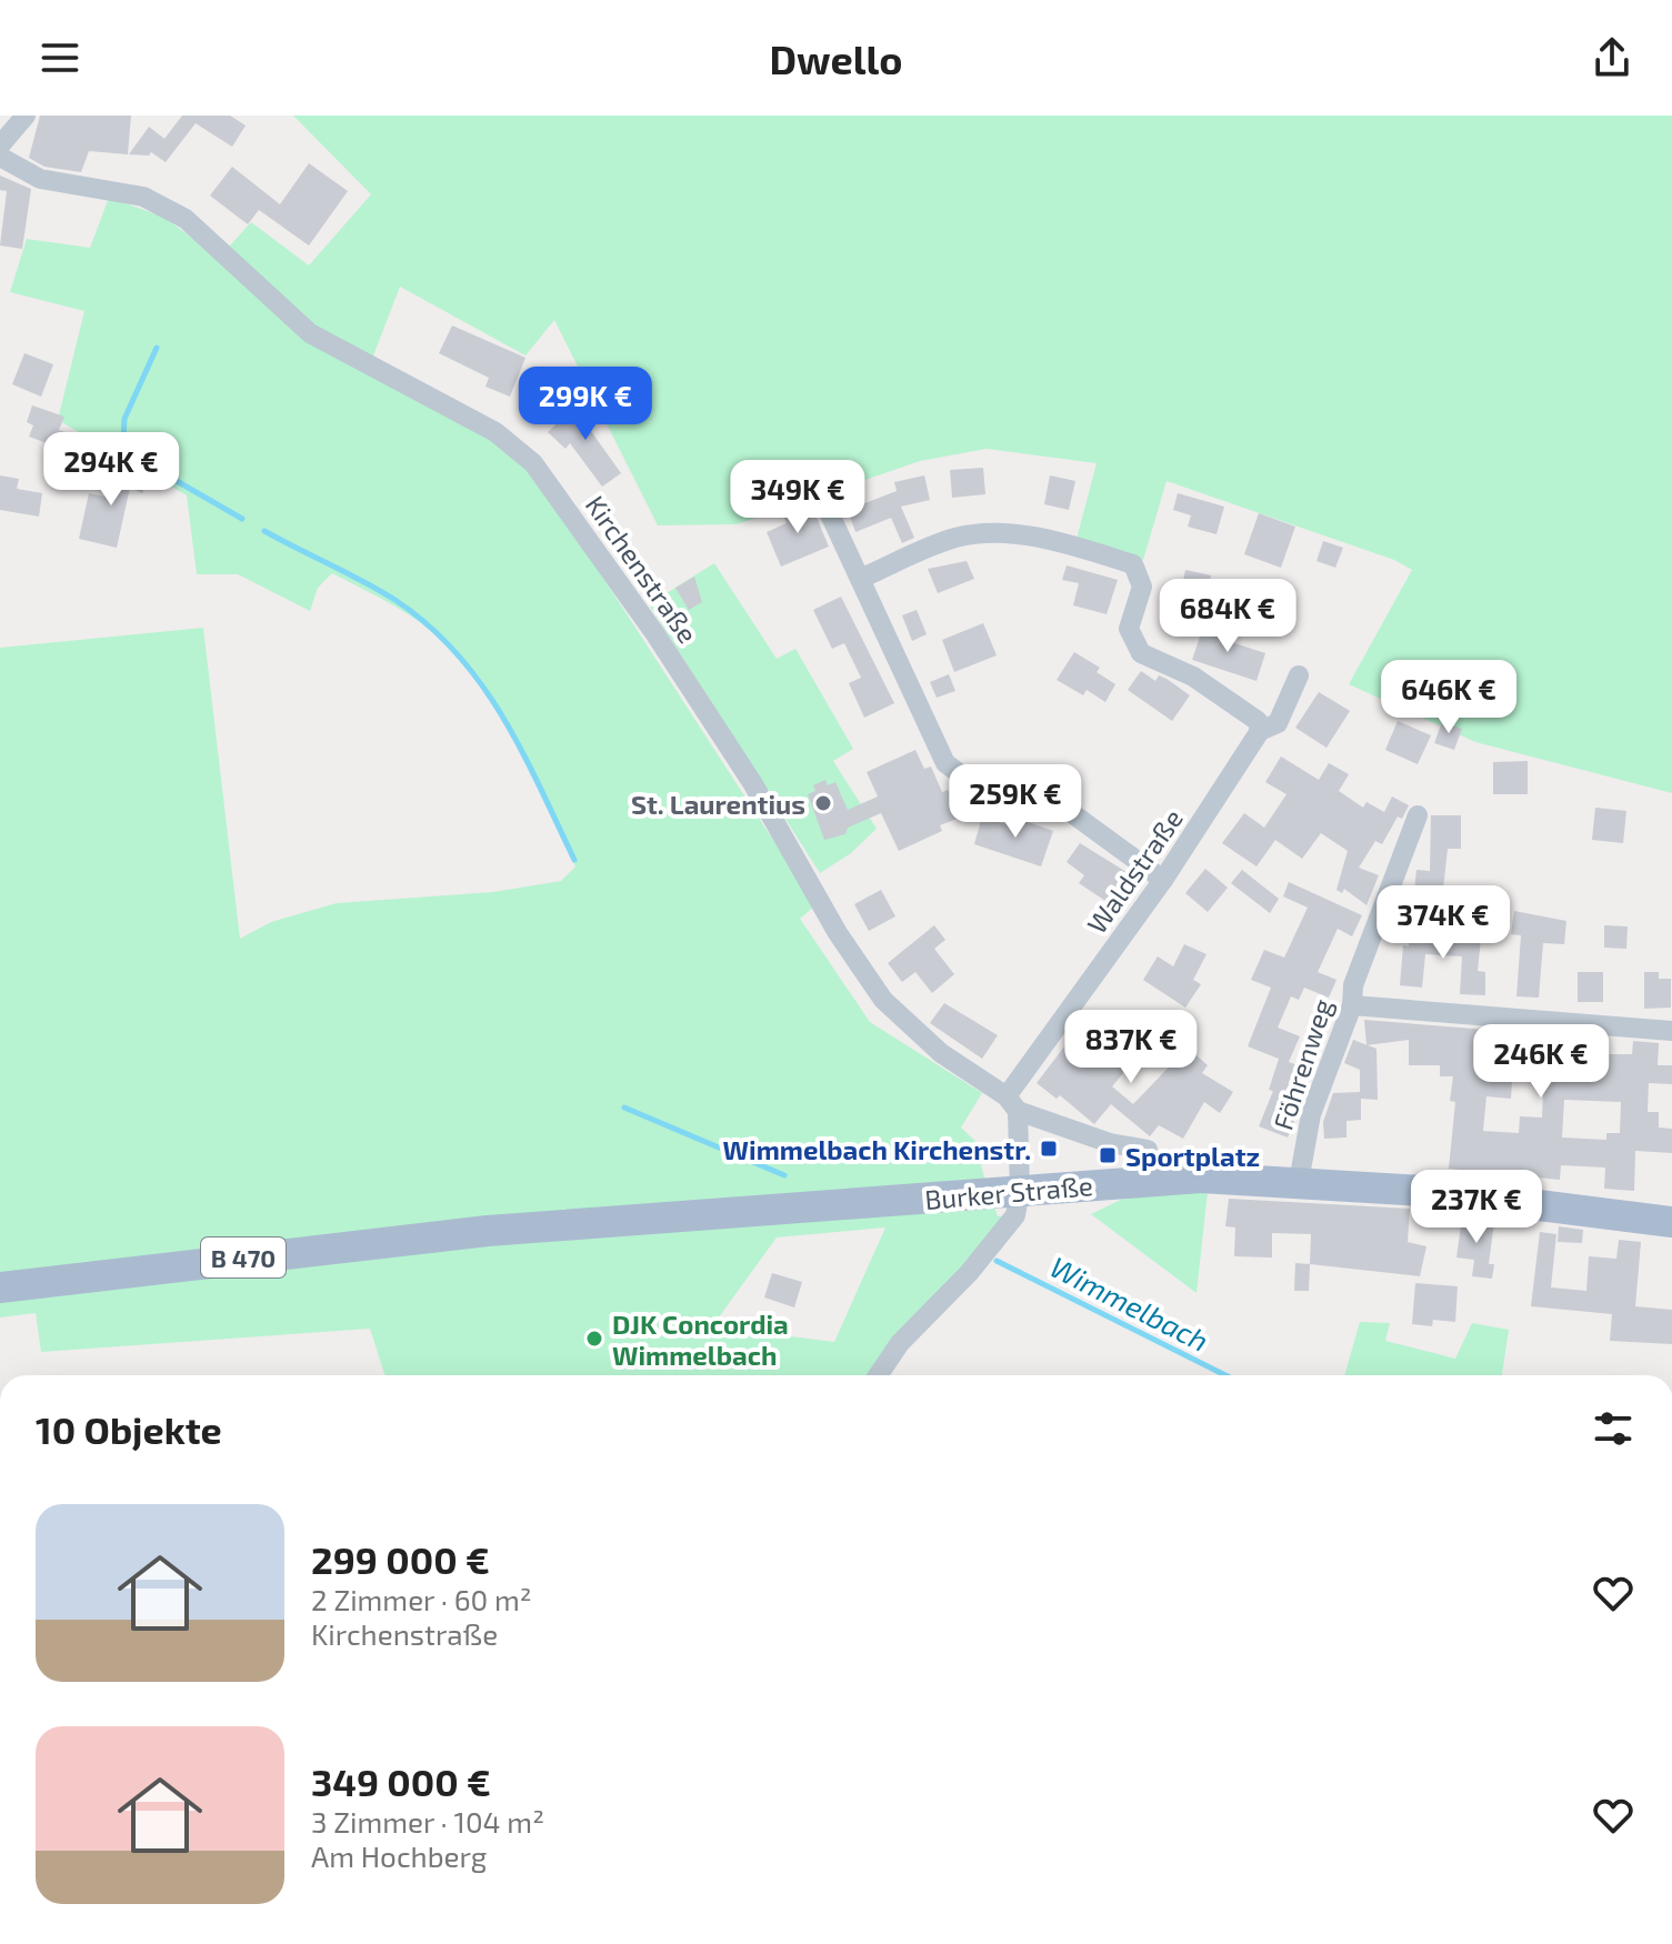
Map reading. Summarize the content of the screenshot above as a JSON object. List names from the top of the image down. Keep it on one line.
{"streets":{"main road":["Burker Straße","B 470"],"street":["Kirchenstraße","Waldstraße","Föhrenweg"]},"crossings":[["Kirchenstraße","Waldstraße"],["Föhrenweg","Burker Straße"]],"water":["Wimmelbach"],"places":{"other":["St. Laurentius","DJK Concordia Wimmelbach"],"transit":["Wimmelbach Kirchenstr.","Sportplatz"]},"page":{"header":"Dwello","price":["299K €","294K €","349K €","684K €","646K €","259K €","374K €","837K €","246K €","237K €"],"heading":"10 Objekte","list":[{"name":"299 000 €","note":"2 Zimmer · 60 m² · Kirchenstraße"},{"name":"349 000 €","note":"3 Zimmer · 104 m² · Am Hochberg"}]}}
